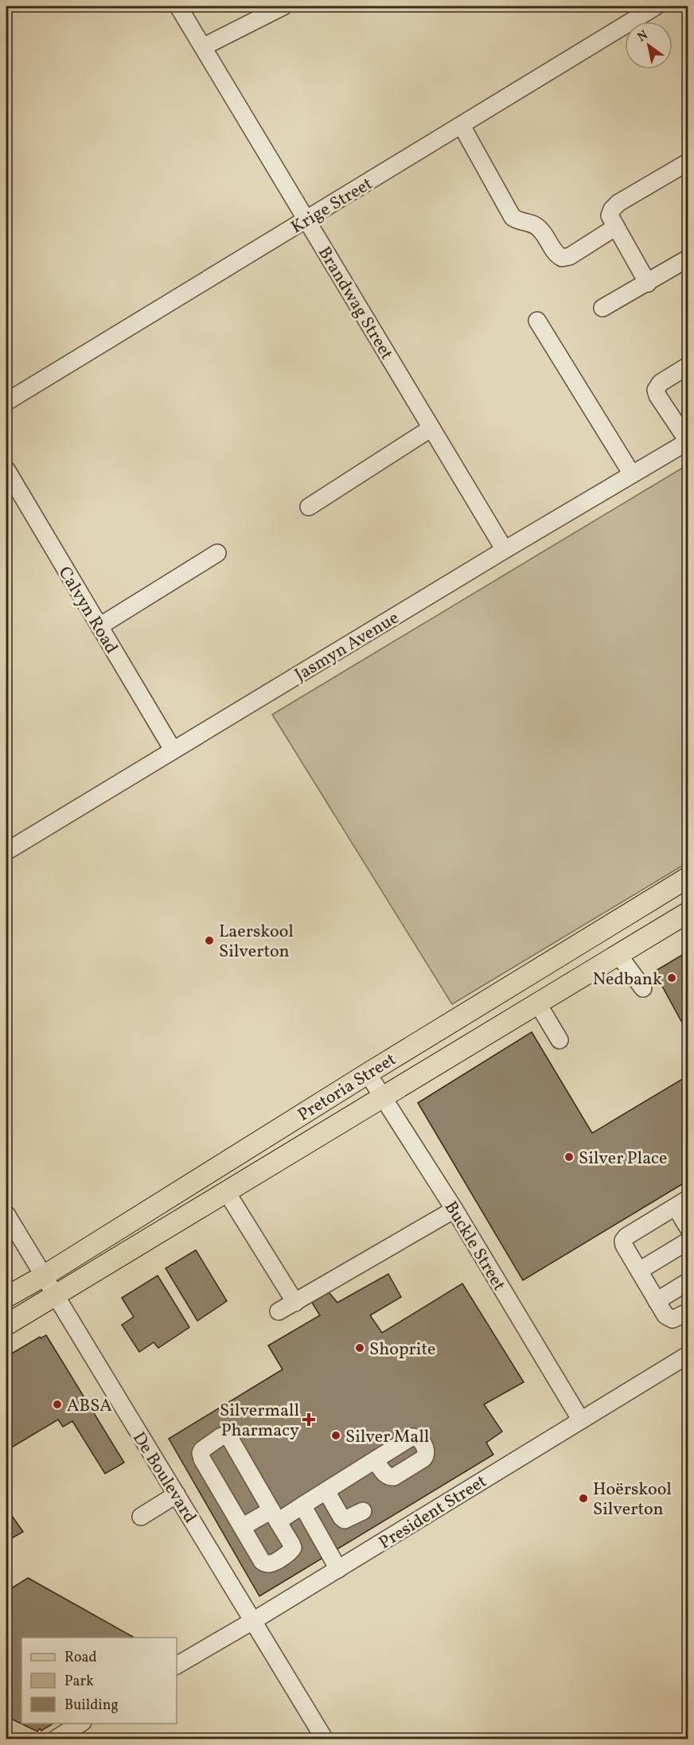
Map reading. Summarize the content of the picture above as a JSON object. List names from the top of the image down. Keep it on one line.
{"streets":{"main road":["Pretoria Street"],"street":["Krige Street","Brandwag Street","Calvyn Road","Jasmyn Avenue","Buckle Street","De Boulevard","President Street"]},"crossings":[["Krige Street","Brandwag Street"],["Brandwag Street","Jasmyn Avenue"],["Calvyn Road","Jasmyn Avenue"],["Pretoria Street","Buckle Street"],["Pretoria Street","De Boulevard"],["Buckle Street","President Street"],["De Boulevard","President Street"]],"places":{"other":["Laerskool Silverton","Nedbank","Silver Place","Shoprite","ABSA","Silver Mall","Hoërskool Silverton"],"health":["Silvermall Pharmacy"]},"legend":["Road","Park","Building"],"north":"top left"}
